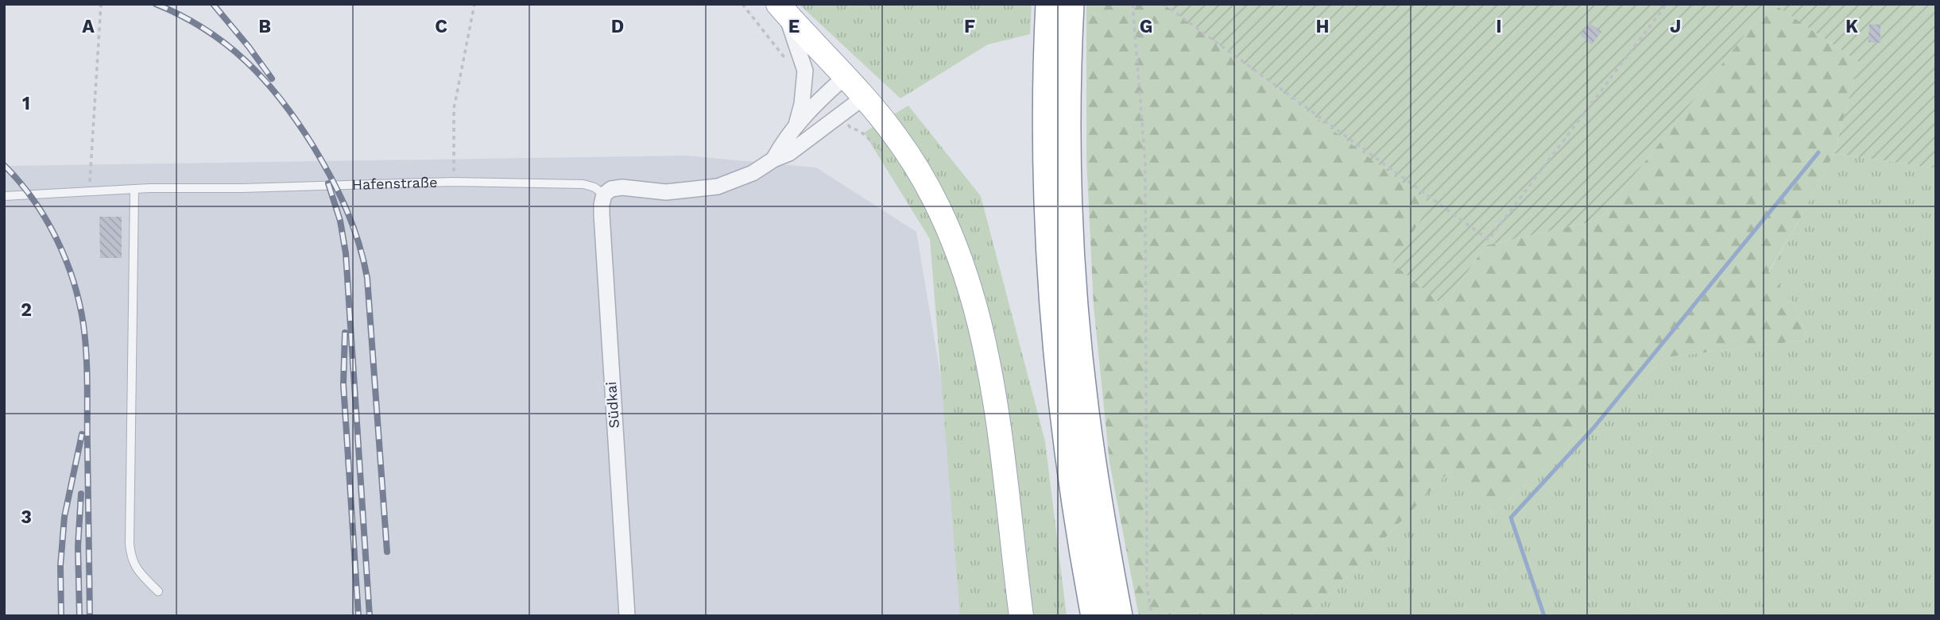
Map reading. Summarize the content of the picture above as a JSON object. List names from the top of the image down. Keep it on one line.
{"streets":{"street":["Südkai"],"lane":["Hafenstraße"]},"crossings":[["Hafenstraße","Südkai"]],"grid":{"columns":["A","B","C","D","E","F","G","H","I","J","K"],"rows":["1","2","3"]}}
